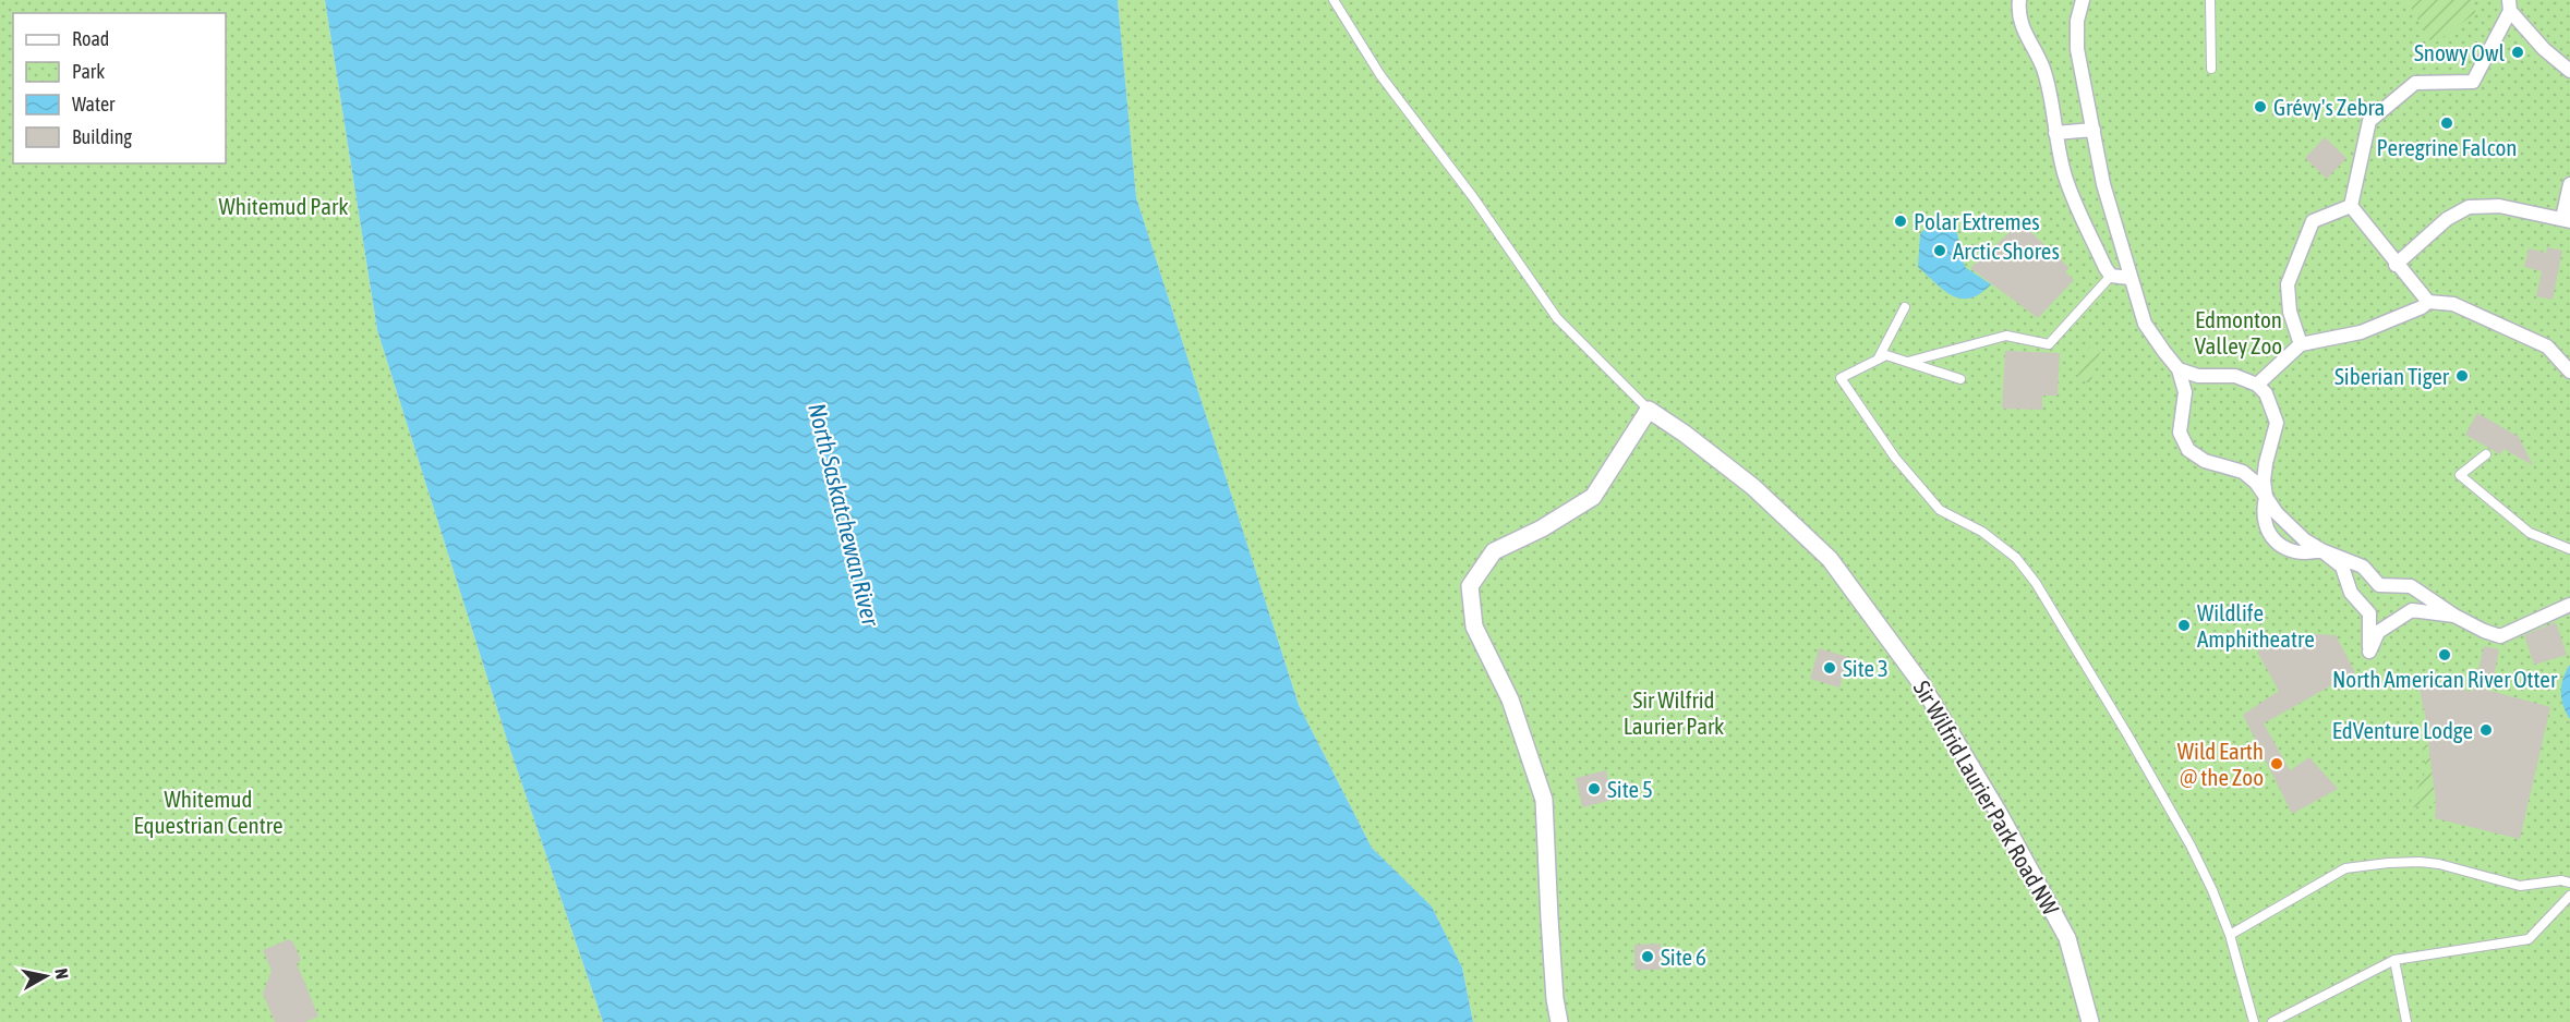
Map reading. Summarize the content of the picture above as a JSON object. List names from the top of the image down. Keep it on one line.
{"streets":{"street":["Sir Wilfrid Laurier Park Road NW"]},"water":["North Saskatchewan River"],"parks":["Whitemud Park","Edmonton Valley Zoo","Sir Wilfrid Laurier Park","Whitemud Equestrian Centre"],"places":["Snowy Owl","Grévy's Zebra","Peregrine Falcon","Polar Extremes","Arctic Shores","Siberian Tiger","Wildlife Amphitheatre","North American River Otter","Site 3","EdVenture Lodge","Wild Earth @ the Zoo","Site 5","Site 6"],"legend":["Road","Park","Water","Building"],"north":"right"}
